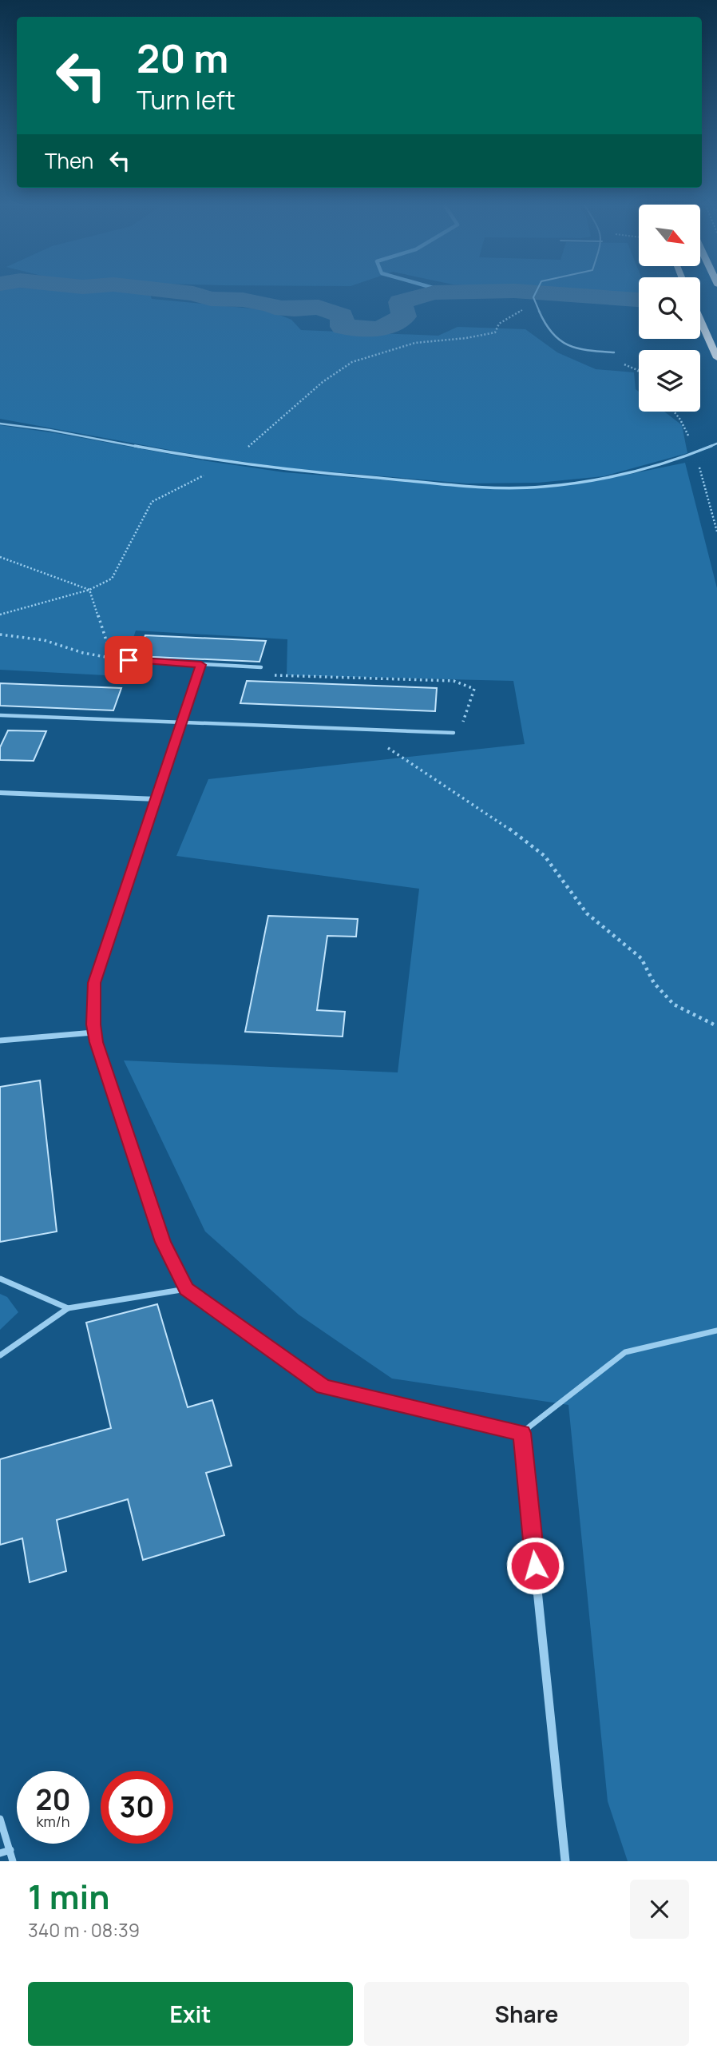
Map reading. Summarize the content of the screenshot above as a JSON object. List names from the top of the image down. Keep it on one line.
{"north":"bottom right","page":{"turn":["20 m","Turn left"],"then":"Then","speed":"20 km/h","limit":"30","heading":["1 min","340 m · 08:39"],"buttons":["Exit","Share"]}}
